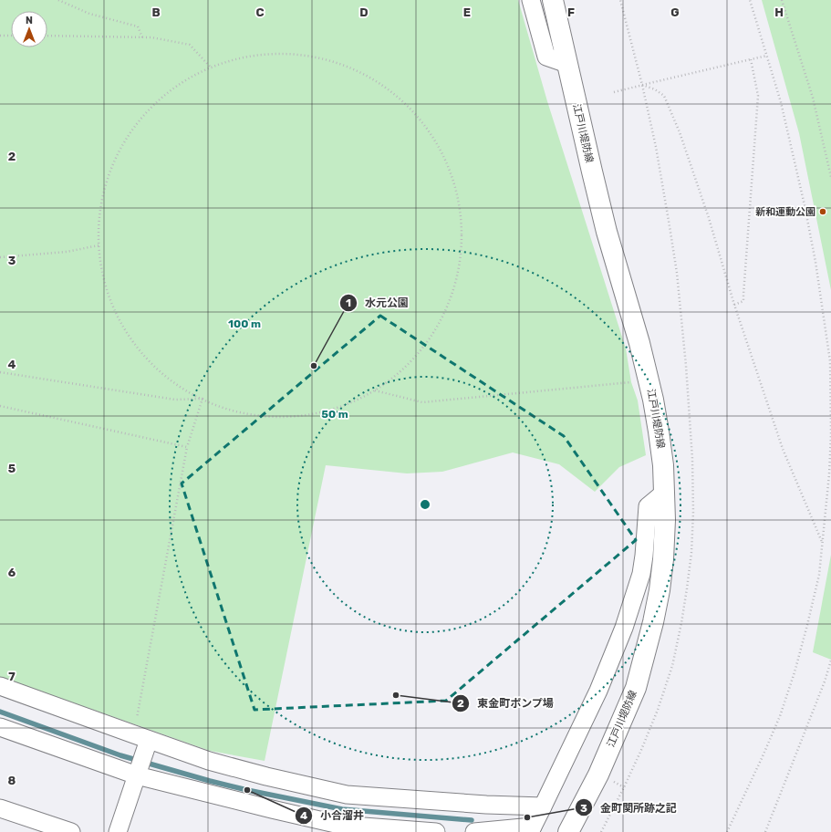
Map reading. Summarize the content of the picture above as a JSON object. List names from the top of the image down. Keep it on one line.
{"streets":{"main road":["江戸川堤防線"]},"places":["新和運動公園","水元公園","東金町ポンプ場","小合溜井","金町関所跡之記"],"north":"top","grid":{"columns":["B","C","D","E","F","G","H"],"rows":["2","3","4","5","6","7","8"]},"rings":["100 m","50 m"]}
